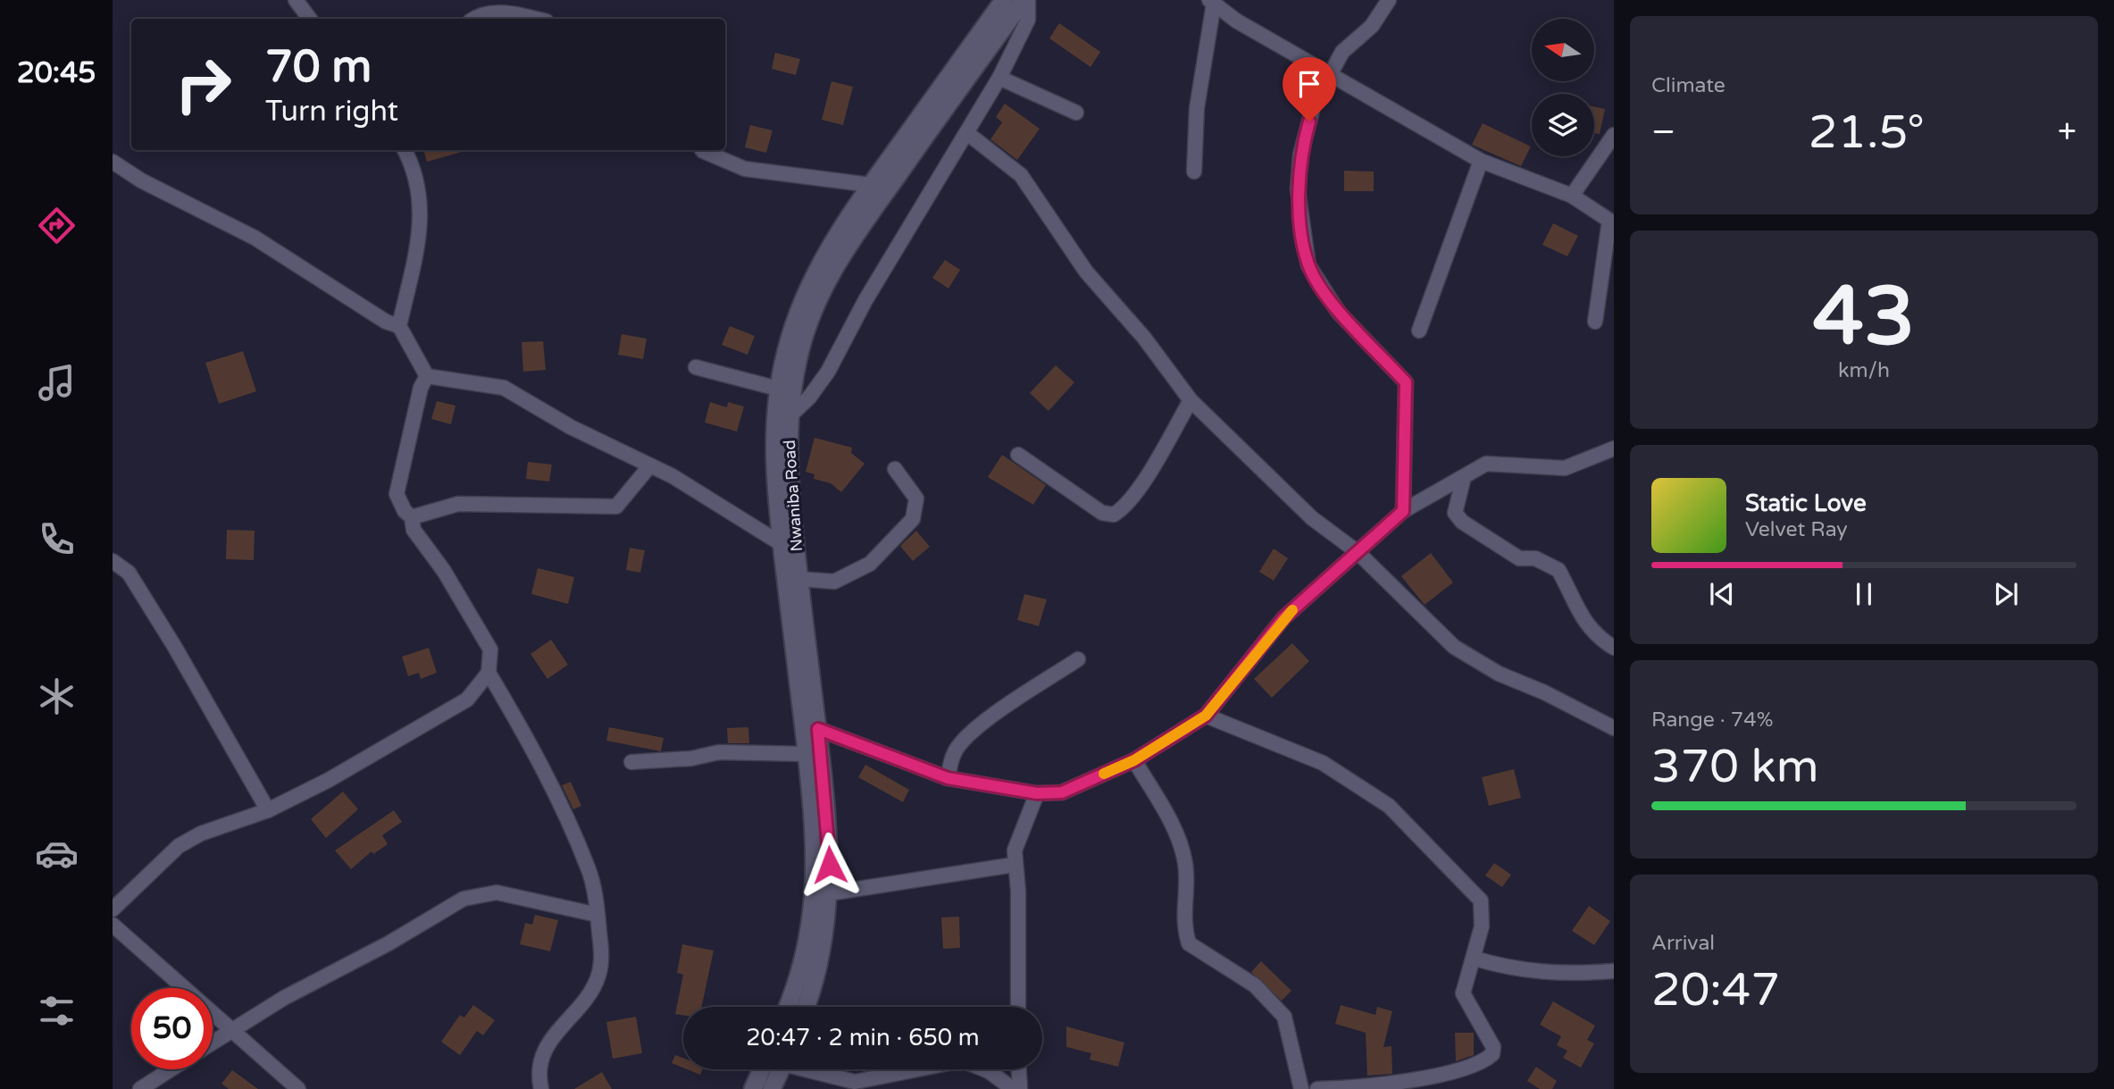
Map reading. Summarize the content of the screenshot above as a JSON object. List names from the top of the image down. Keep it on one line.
{"streets":{"main road":["Nwaniba Road"]},"north":"left","page":{"tabs":"20:45","tile":["Climate",["43","km/h"],["Range · 74%","370 km"],["Arrival","20:47"]],"turn":["70 m","Turn right"],"heat":["−","21.5°","+"],"song":["Static Love","Velvet Ray"],"limit":"50","trip":"20:47 · 2 min · 650 m"}}
